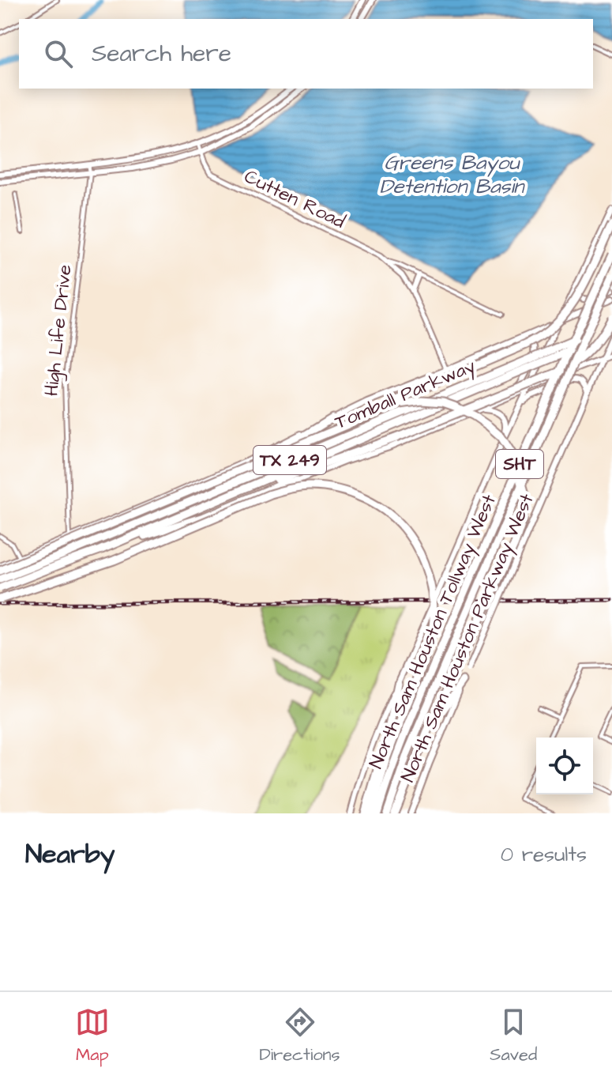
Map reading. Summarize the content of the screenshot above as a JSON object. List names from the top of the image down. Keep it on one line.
{"streets":{"highway":["Tomball Parkway","TX 249","SHT","North Sam Houston Tollway West"],"main road":["North Sam Houston Parkway West"],"street":["Cutten Road","High Life Drive"]},"crossings":[["Tomball Parkway","North Sam Houston Parkway West"]],"water":["Greens Bayou Detention Basin"],"page":{"search":"Search here","heading":["Nearby","0 results"],"nav":["Map","Directions","Saved"]}}
